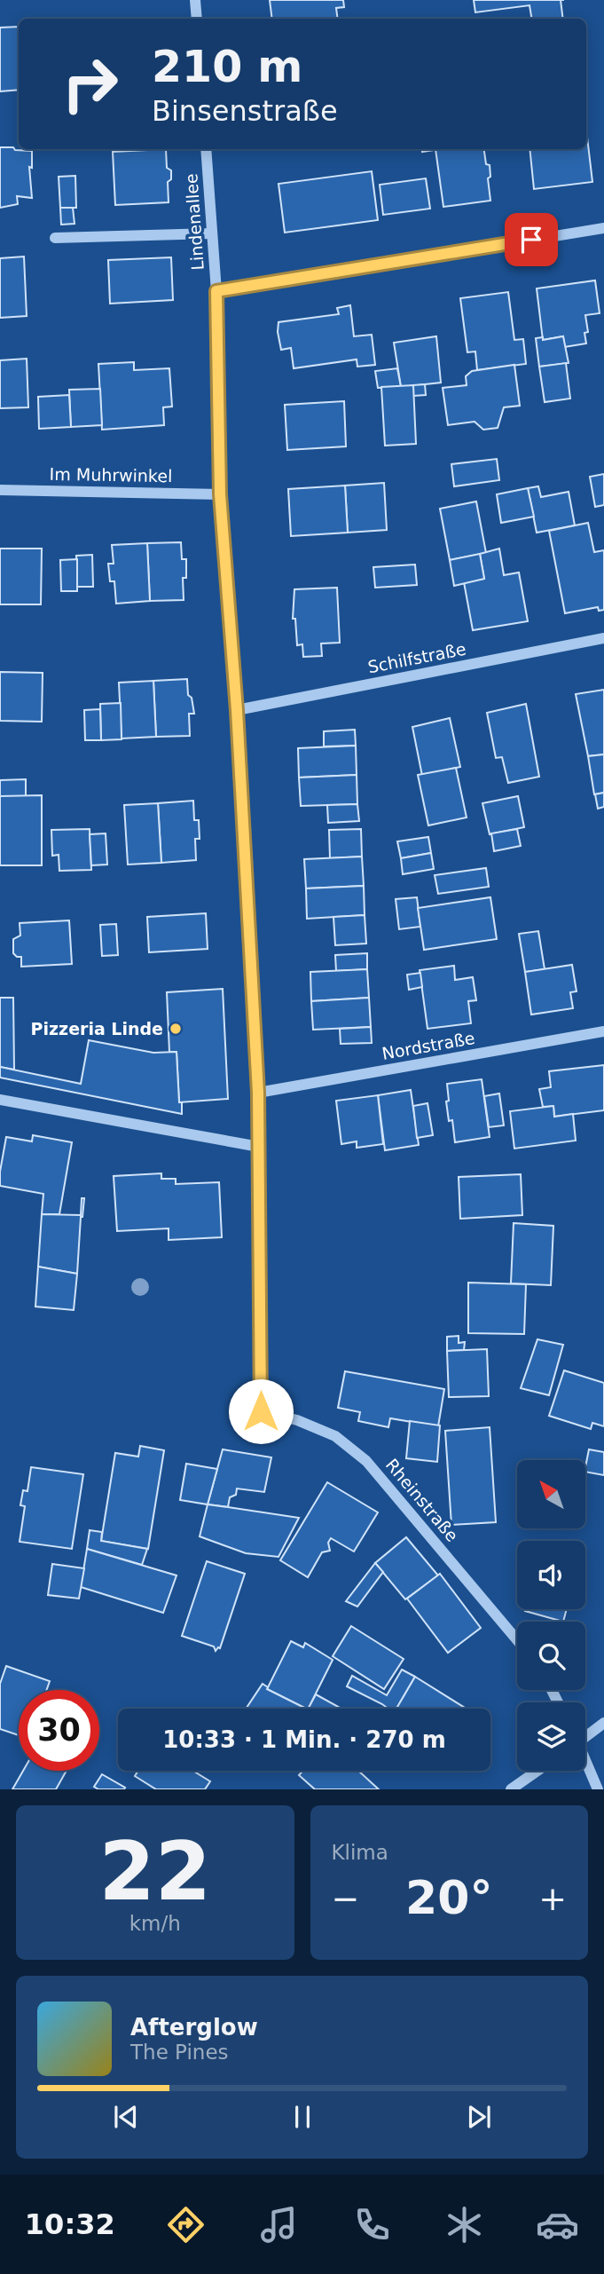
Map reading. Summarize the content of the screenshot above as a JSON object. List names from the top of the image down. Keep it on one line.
{"streets":{"street":["Lindenallee","Im Muhrwinkel","Schilfstraße","Nordstraße","Rheinstraße"]},"crossings":[["Lindenallee","Im Muhrwinkel"],["Lindenallee","Schilfstraße"],["Lindenallee","Nordstraße"],["Lindenallee","Rheinstraße"]],"places":["Pizzeria Linde"],"north":"top left","page":{"turn":["210 m","Binsenstraße"],"limit":"30","trip":"10:33 · 1 Min. · 270 m","tile":[["22","km/h"],"Klima"],"heat":["−","20°","+"],"song":["Afterglow","The Pines"],"tabs":"10:32"}}
